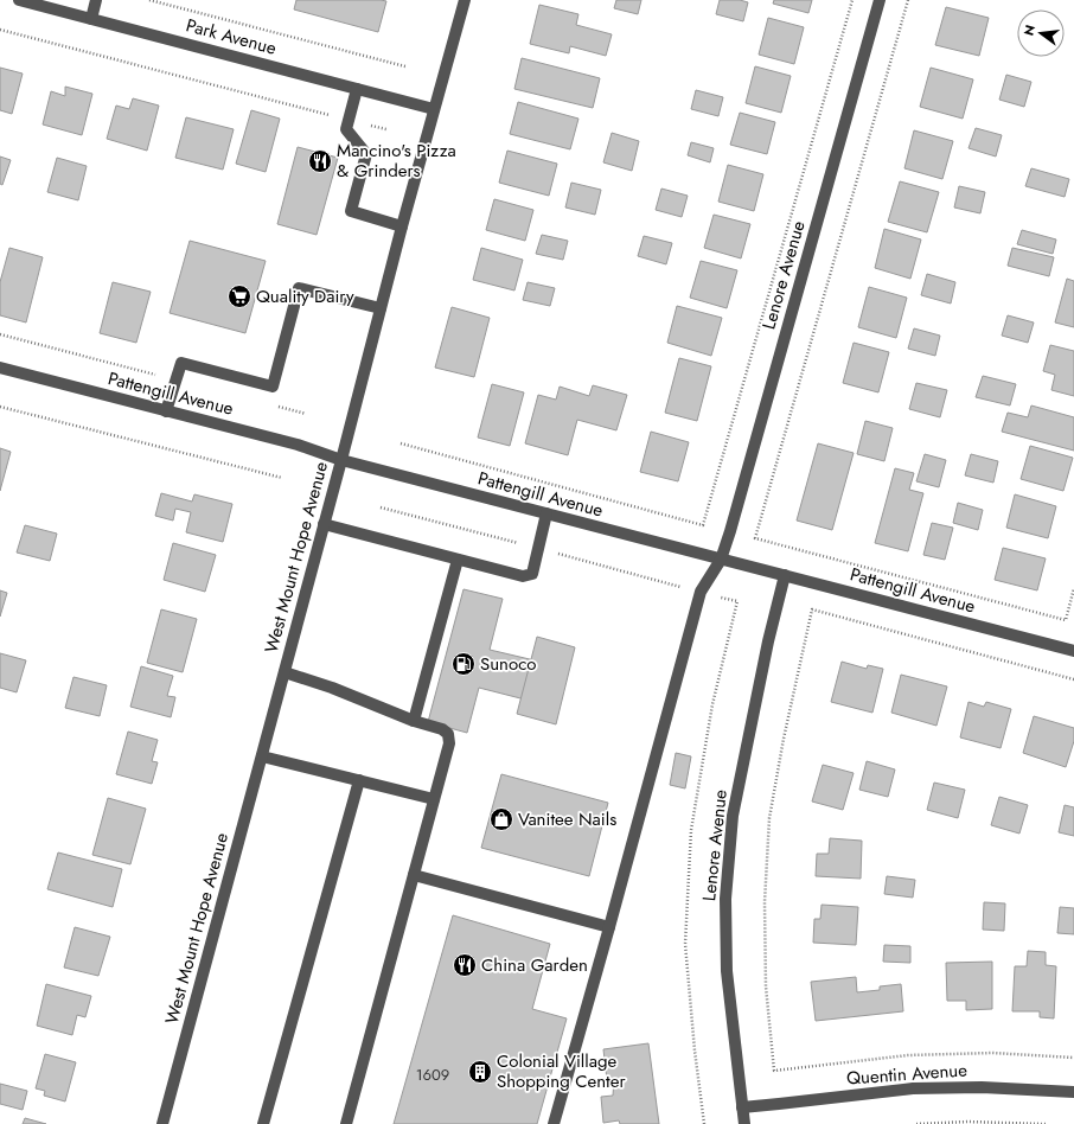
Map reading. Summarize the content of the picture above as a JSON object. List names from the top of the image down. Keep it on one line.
{"streets":{"street":["Park Avenue","Lenore Avenue","Pattengill Avenue","West Mount Hope Avenue","Quentin Avenue"]},"crossings":[["Park Avenue","West Mount Hope Avenue"],["Lenore Avenue","Pattengill Avenue"],["Lenore Avenue","Quentin Avenue"],["Pattengill Avenue","West Mount Hope Avenue"]],"places":{"restaurant":["Mancino's Pizza & Grinders","China Garden"],"supermarket":["Quality Dairy"],"fuel station":["Sunoco"],"shop":["Vanitee Nails"],"building":["Colonial Village Shopping Center"]},"house_numbers":["1609"],"north":"left"}
